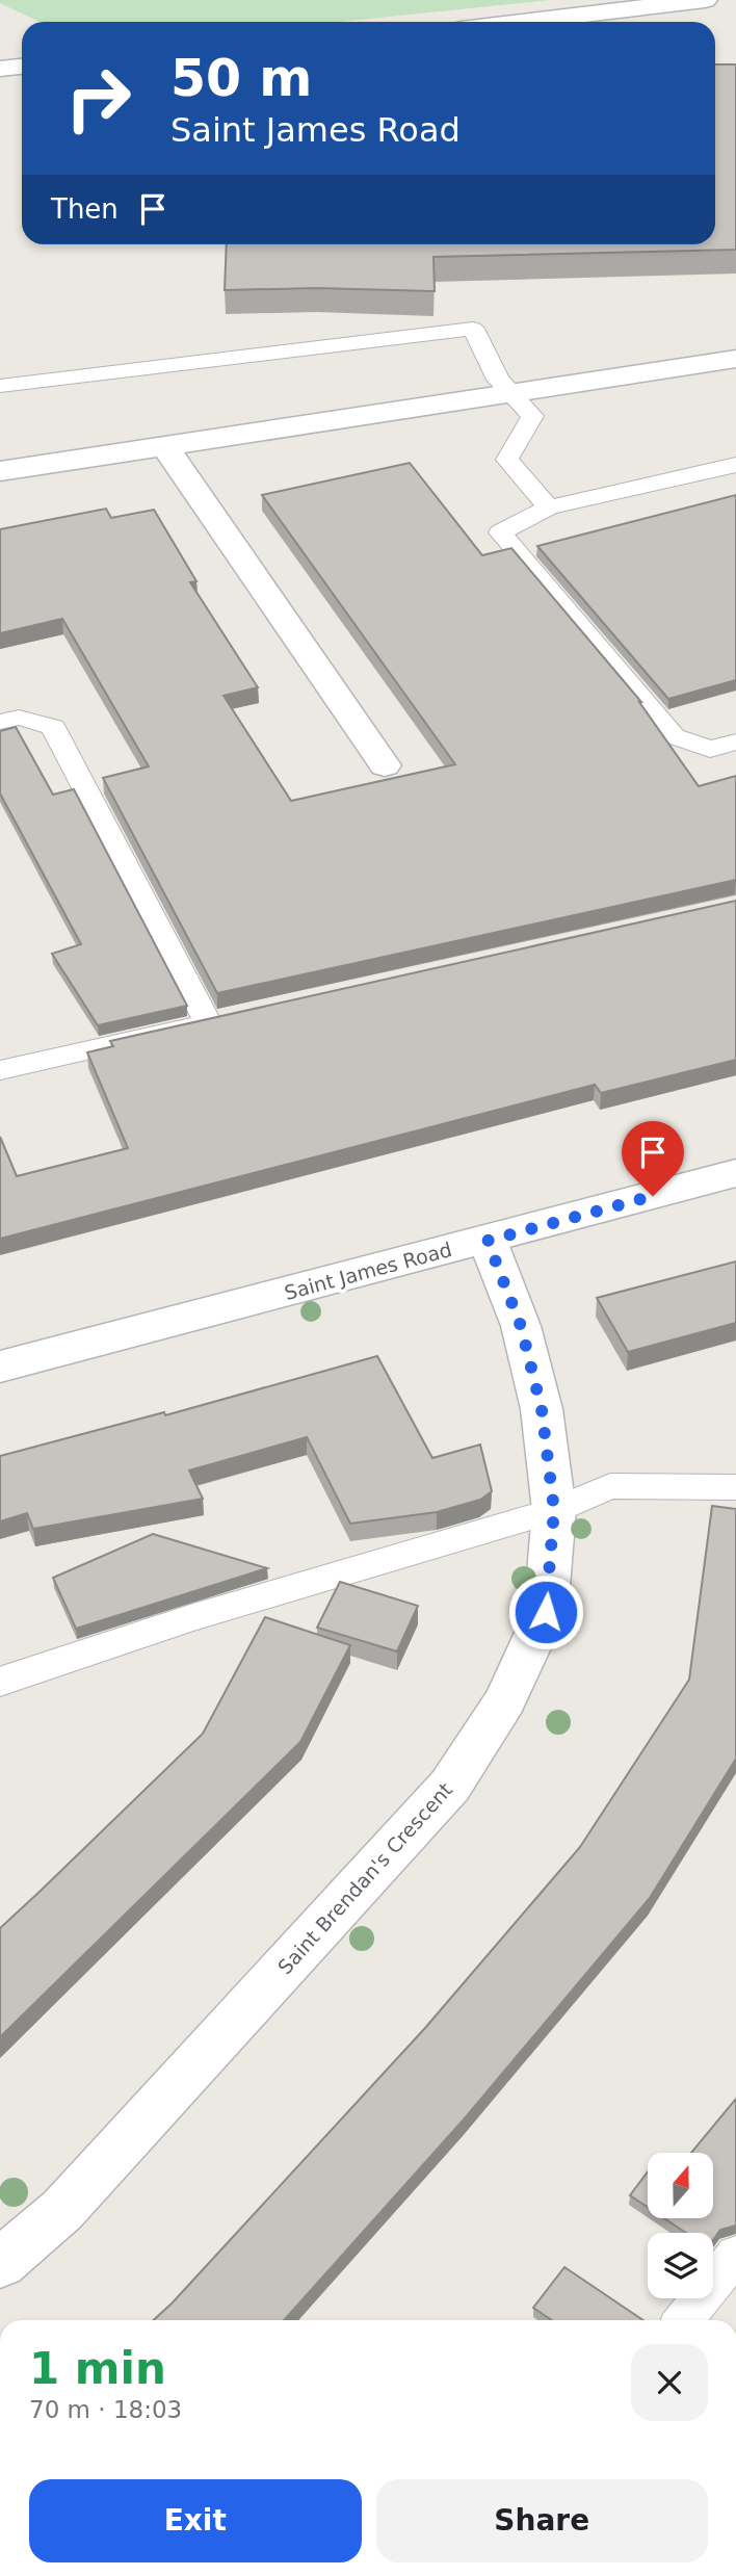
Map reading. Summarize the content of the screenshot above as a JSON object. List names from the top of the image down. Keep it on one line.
{"streets":{"street":["Saint James Road","Saint Brendan's Crescent"]},"crossings":[["Saint James Road","Saint Brendan's Crescent"]],"north":"top","page":{"turn":["50 m","Saint James Road"],"then":"Then","heading":["1 min","70 m · 18:03"],"buttons":["Exit","Share"]}}
